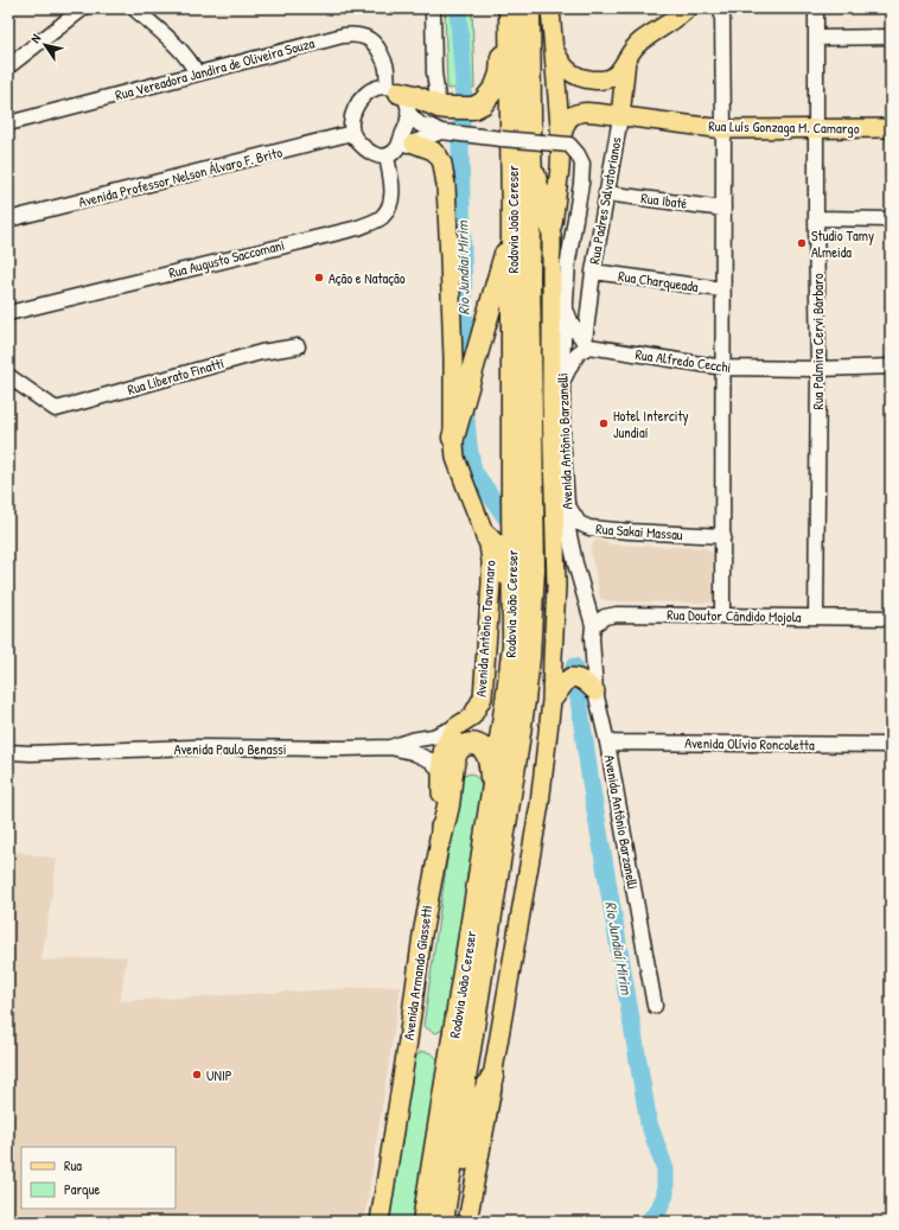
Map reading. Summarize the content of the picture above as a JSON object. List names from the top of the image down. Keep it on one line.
{"streets":{"highway":["Rodovia João Cereser"],"main road":["Rua Luís Gonzaga M. Camargo","Rua Padres Salvatorianos","Avenida Antônio Tavarnaro","Avenida Armando Giassetti"],"street":["Rua Vereadora Jandira de Oliveira Souza","Avenida Professor Nelson Álvaro F. Brito","Rua Ibaté","Rua Augusto Saccomani","Rua Charqueada","Rua Palmira Cervi Bárbaro","Rua Alfredo Cecchi","Rua Liberato Finatti","Avenida Antônio Barzanelli","Rua Sakai Massau","Rua Doutor Cândido Mojola","Avenida Olívio Roncoletta","Avenida Paulo Benassi"]},"crossings":[["Rua Vereadora Jandira de Oliveira Souza","Avenida Professor Nelson Álvaro F. Brito"],["Rua Vereadora Jandira de Oliveira Souza","Rua Augusto Saccomani"],["Rua Luís Gonzaga M. Camargo","Rua Padres Salvatorianos"],["Rua Luís Gonzaga M. Camargo","Rua Palmira Cervi Bárbaro"],["Avenida Professor Nelson Álvaro F. Brito","Rua Augusto Saccomani"],["Rua Padres Salvatorianos","Rua Ibaté"],["Rua Padres Salvatorianos","Rua Charqueada"],["Rua Padres Salvatorianos","Rua Alfredo Cecchi"],["Rua Palmira Cervi Bárbaro","Rua Alfredo Cecchi"],["Rua Palmira Cervi Bárbaro","Rua Doutor Cândido Mojola"],["Avenida Antônio Barzanelli","Rua Sakai Massau"],["Avenida Antônio Barzanelli","Rua Doutor Cândido Mojola"],["Avenida Antônio Barzanelli","Avenida Olívio Roncoletta"],["Avenida Antônio Tavarnaro","Avenida Armando Giassetti"],["Avenida Paulo Benassi","Avenida Armando Giassetti"]],"water":["Rio Jundiaí Mirim"],"places":["Studio Tamy Almeida","Ação e Natação","Hotel Intercity Jundiaí","UNIP"],"legend":["Rua","Parque"],"north":"top left"}
